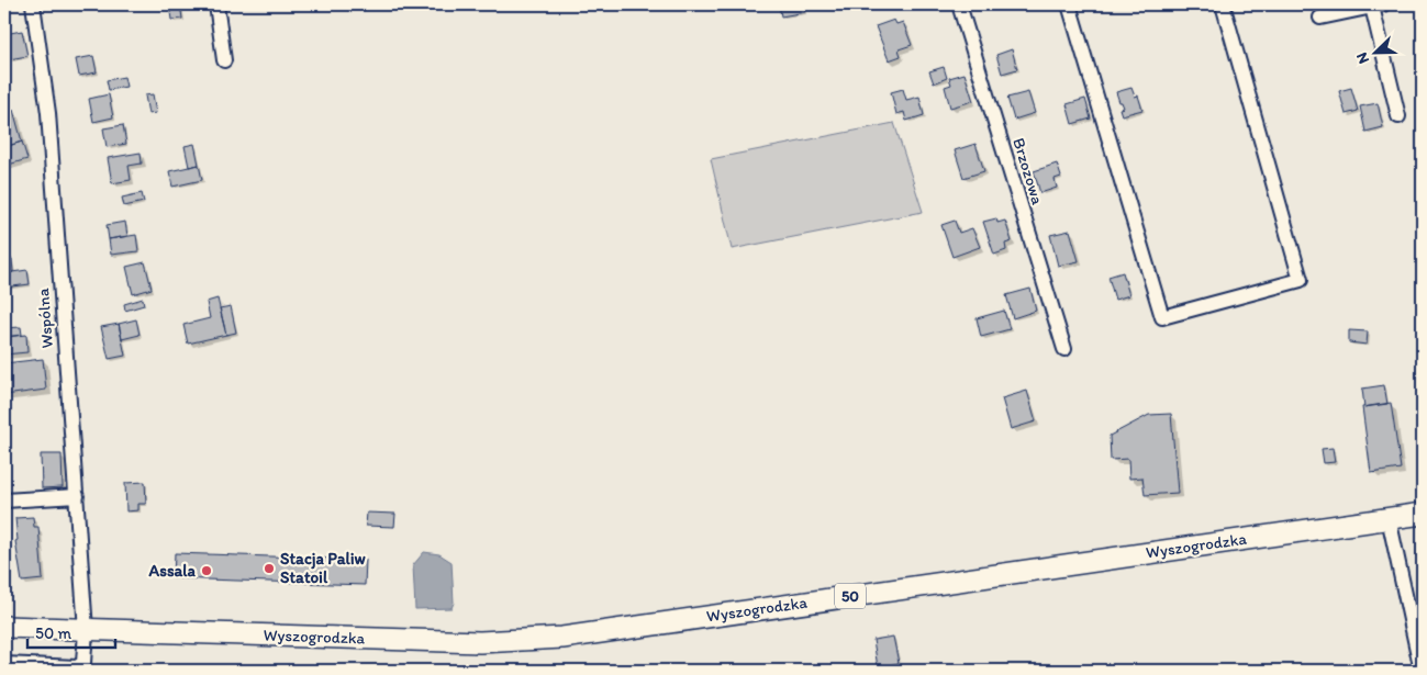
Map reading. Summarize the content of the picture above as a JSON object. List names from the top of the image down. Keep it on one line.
{"streets":{"main road":["Wyszogrodzka","50"],"street":["Brzozowa","Wspólna"]},"crossings":[["Wspólna","Wyszogrodzka"]],"places":["Stacja Paliw Statoil","Assala"],"scale_bar":"50 m","north":"bottom left"}
